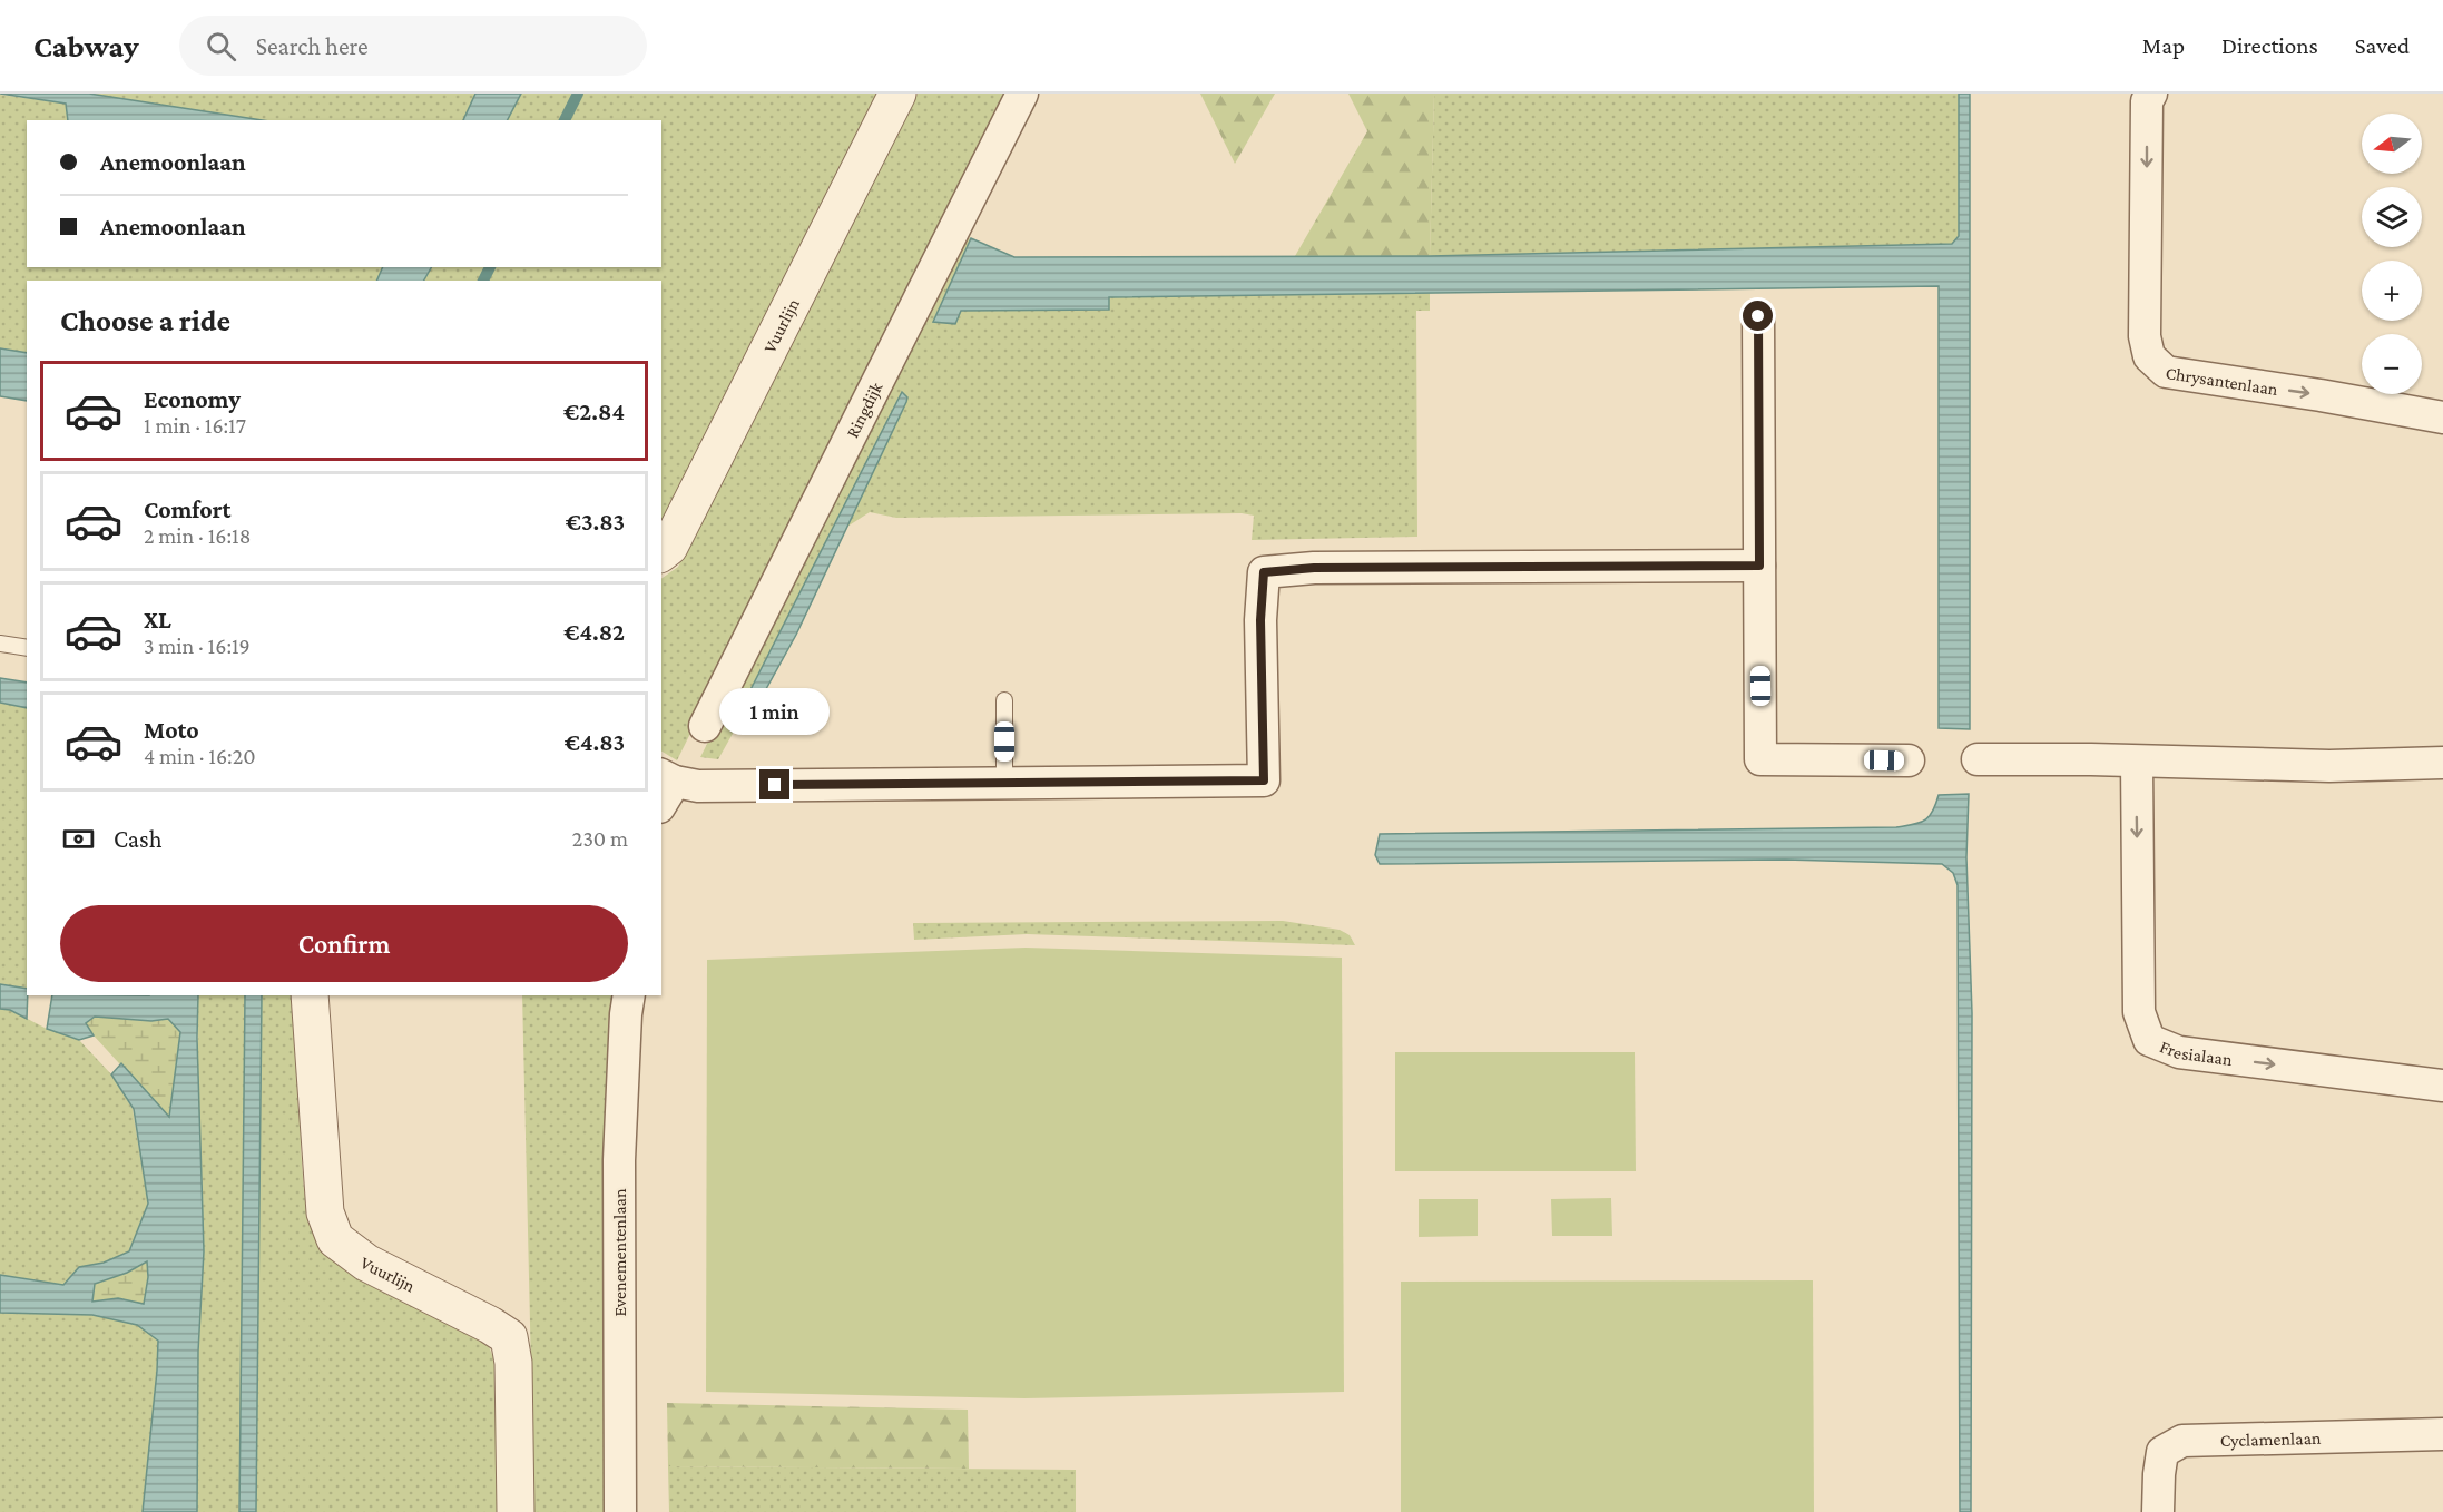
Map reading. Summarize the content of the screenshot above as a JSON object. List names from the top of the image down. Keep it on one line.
{"streets":{"street":["Vuurlijn","Chrysantenlaan","Ringdijk","Fresialaan","Evenementenlaan","Cyclamenlaan"]},"north":"left","page":{"header":"Cabway","search":"Search here","nav":["Map","Directions","Saved"],"map_buttons":["+","−"],"banner":["Anemoonlaan","Anemoonlaan"],"heading":"Choose a ride","list":[{"name":"Economy","note":"1 min · 16:17","value":"€2.84"},{"name":"Comfort","note":"2 min · 16:18","value":"€3.83"},{"name":"XL","note":"3 min · 16:19","value":"€4.82"},{"name":"Moto","note":"4 min · 16:20","value":"€4.83"}],"bubble":"1 min","pay":["Cash","230 m"],"buttons":"Confirm"}}
